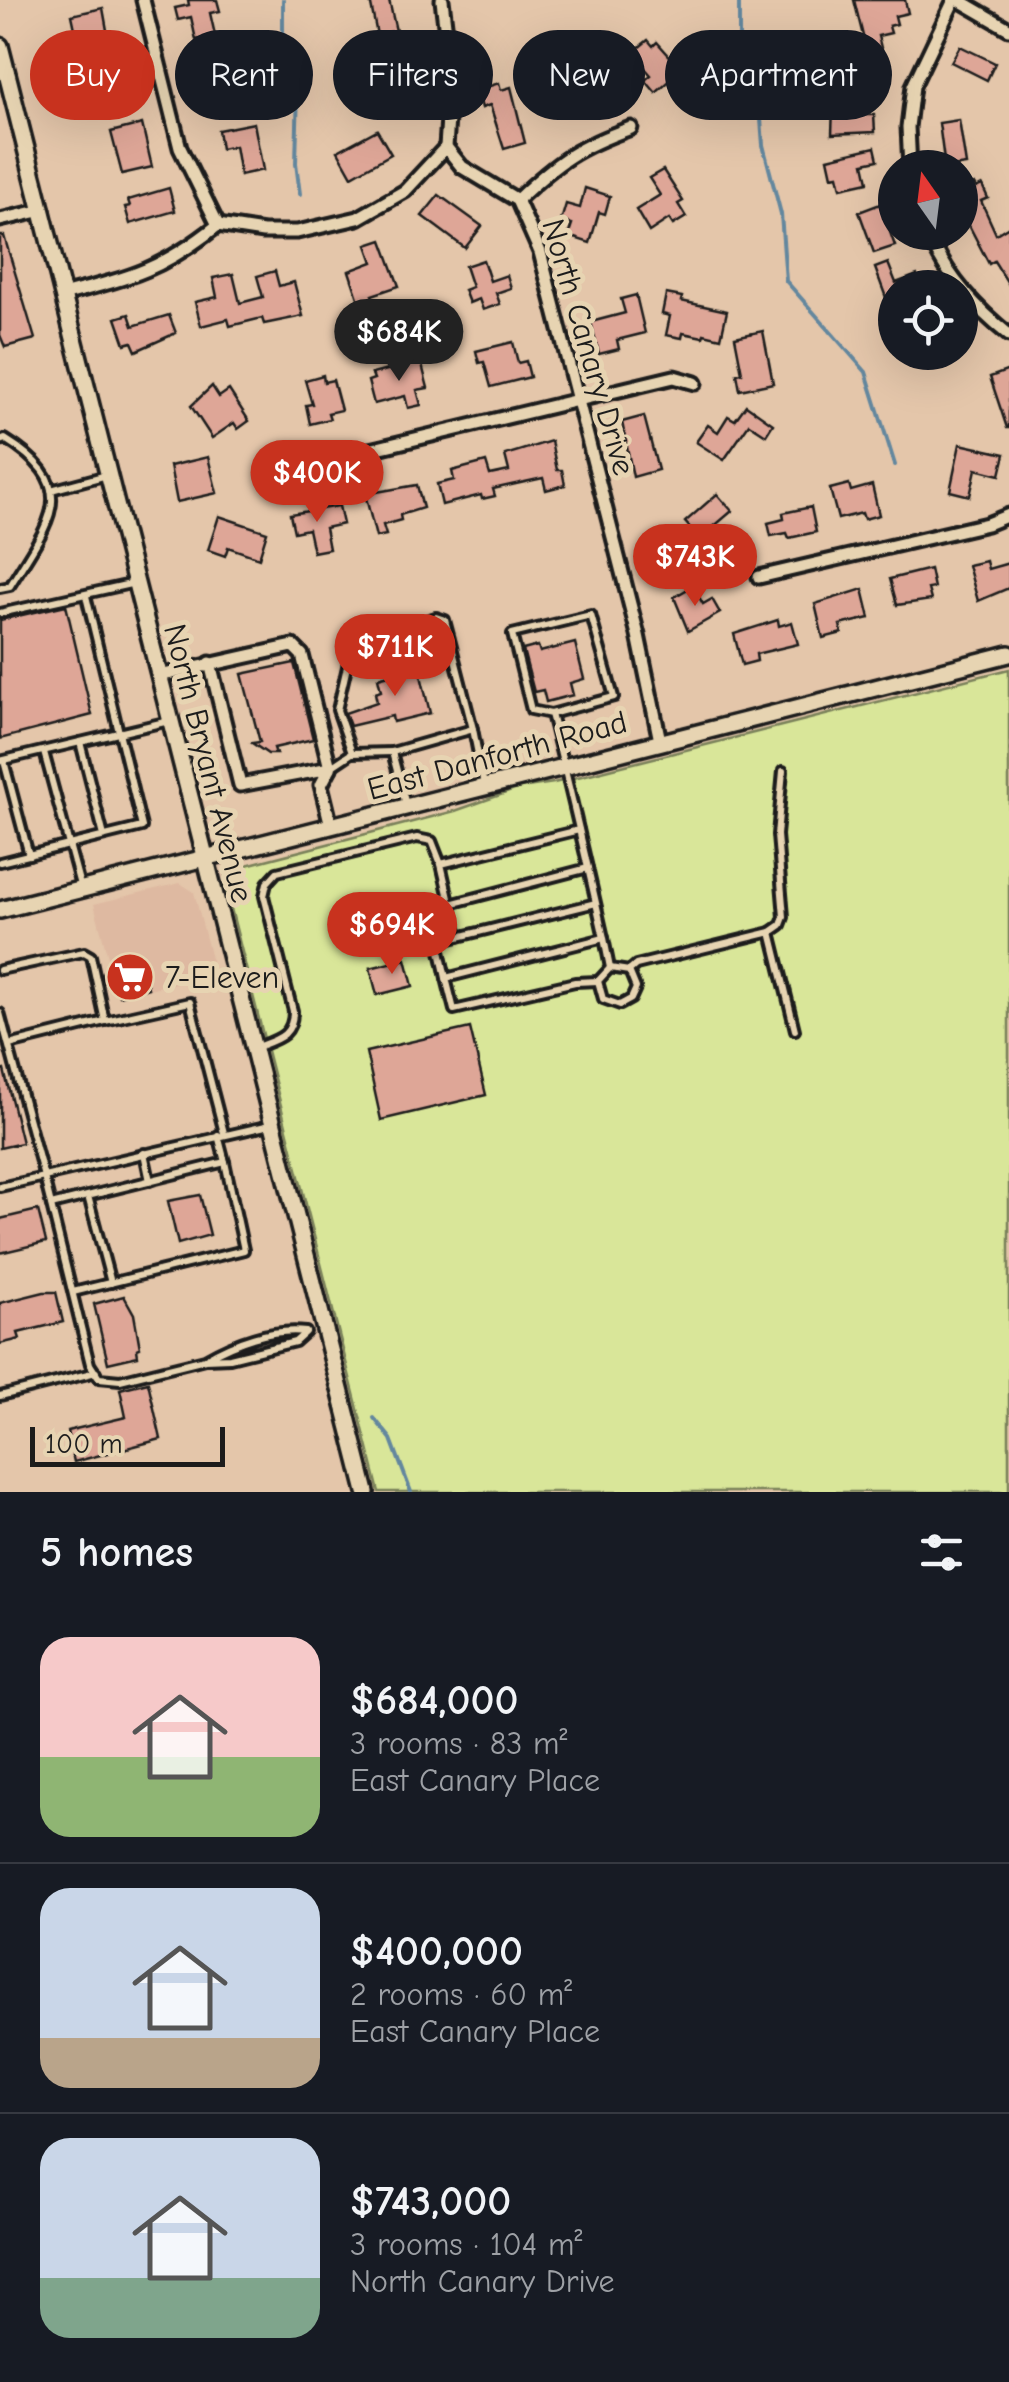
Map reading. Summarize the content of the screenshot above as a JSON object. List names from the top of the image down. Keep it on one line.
{"streets":{"street":["North Canary Drive","East Danforth Road","North Bryant Avenue"]},"crossings":[["North Canary Drive","East Danforth Road"],["East Danforth Road","North Bryant Avenue"]],"places":{"supermarket":["7-Eleven"]},"scale_bar":"100 m","north":"top","page":{"chip":["Buy","Rent","Filters","New","Apartment"],"price":["$684K","$400K","$743K","$711K","$694K"],"scale":"100 m","heading":"5 homes","list":[{"name":"$684,000","note":"3 rooms · 83 m² · East Canary Place"},{"name":"$400,000","note":"2 rooms · 60 m² · East Canary Place"},{"name":"$743,000","note":"3 rooms · 104 m² · North Canary Drive"}]}}
